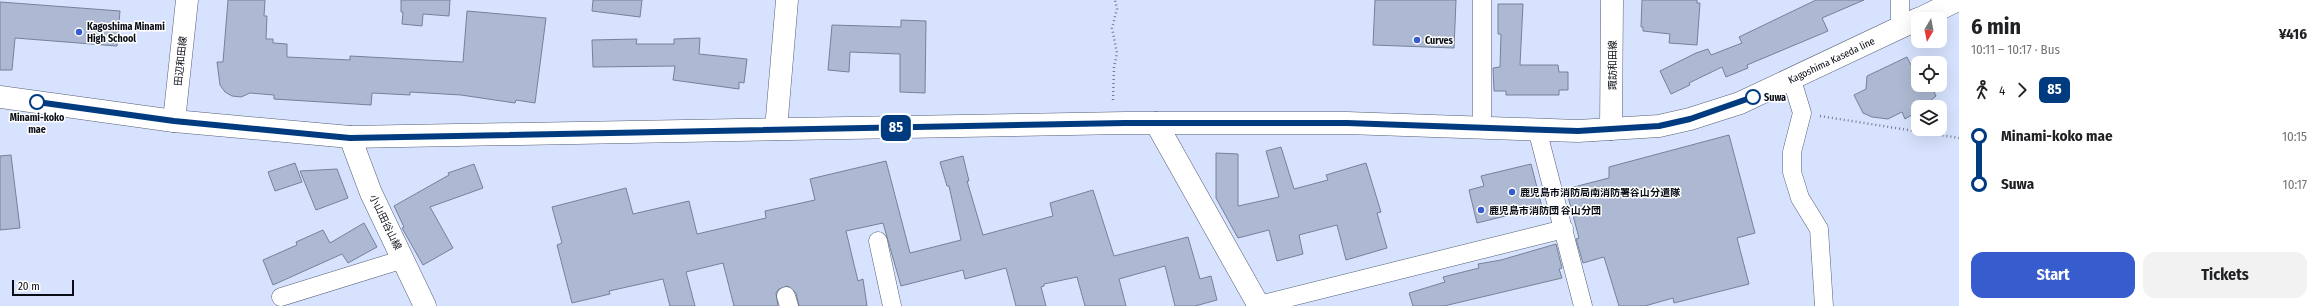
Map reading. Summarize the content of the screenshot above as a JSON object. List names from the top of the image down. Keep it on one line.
{"streets":{"main road":["田辺和田線","Kagoshima Kaseda line","諏訪和田線","小山田谷山線"]},"crossings":[["田辺和田線","Kagoshima Kaseda line"],["Kagoshima Kaseda line","諏訪和田線"],["Kagoshima Kaseda line","小山田谷山線"]],"places":["Kagoshima Minami High School","Curves","Suwa","Minami-koko mae","鹿児島市消防局南消防署谷山分遣隊","鹿児島市消防団 谷山分団"],"lines":["bus line 85"],"scale_bar":"20 m","north":"bottom","page":{"on_map":"85","heading":["6 min","10:11 – 10:17 · Bus","¥416"],"legs":["4","85"],"list":[{"name":"Minami-koko mae","value":"10:15"},{"name":"Suwa","value":"10:17"}],"buttons":["Start","Tickets"],"scale":"20 m"}}
